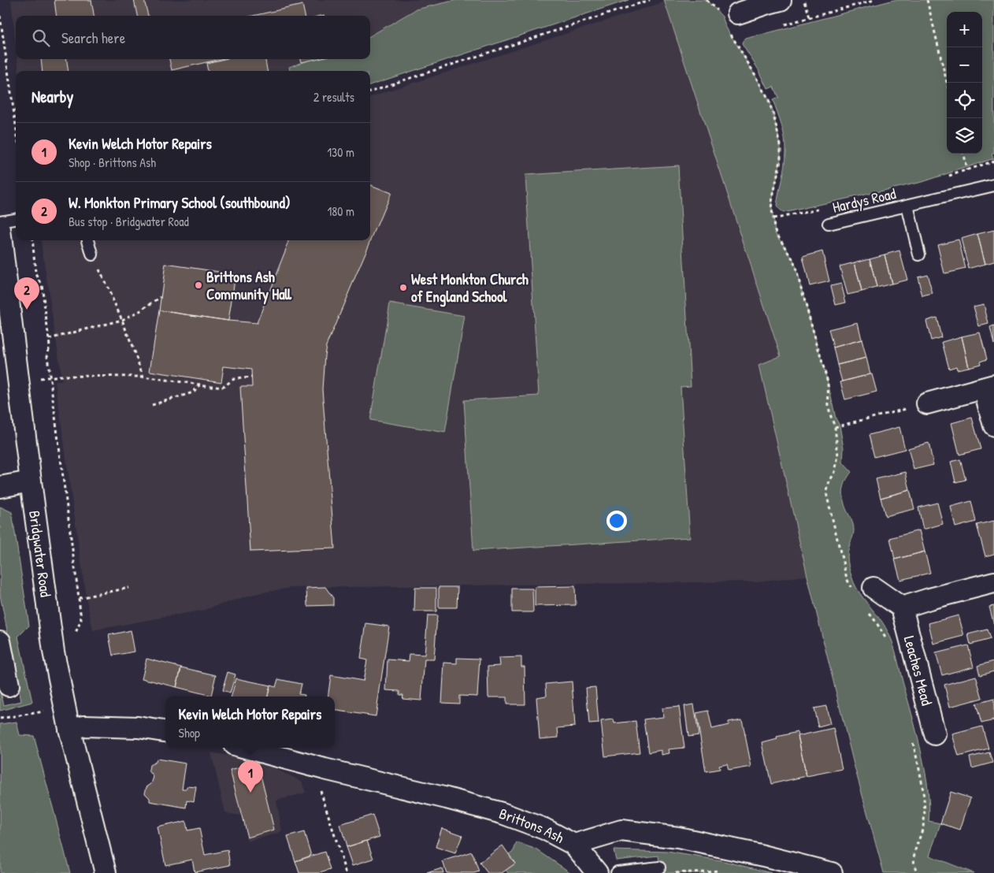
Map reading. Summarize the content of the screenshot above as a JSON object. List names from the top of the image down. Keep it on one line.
{"streets":{"street":["Bridgwater Road","Leaches Mead","Brittons Ash"],"lane":["Hardys Road"]},"places":["Brittons Ash Community Hall","West Monkton Church of England School"],"page":{"map_buttons":["+","−"],"search":"Search here","heading":["Nearby","2 results"],"list":[{"mark":"1","name":"Kevin Welch Motor Repairs","note":"Shop · Brittons Ash","value":"130 m"},{"mark":"2","name":"W. Monkton Primary School (southbound)","note":"Bus stop · Bridgwater Road","value":"180 m"}],"pins":["2","1"],"popup":["Kevin Welch Motor Repairs","Shop"]}}
